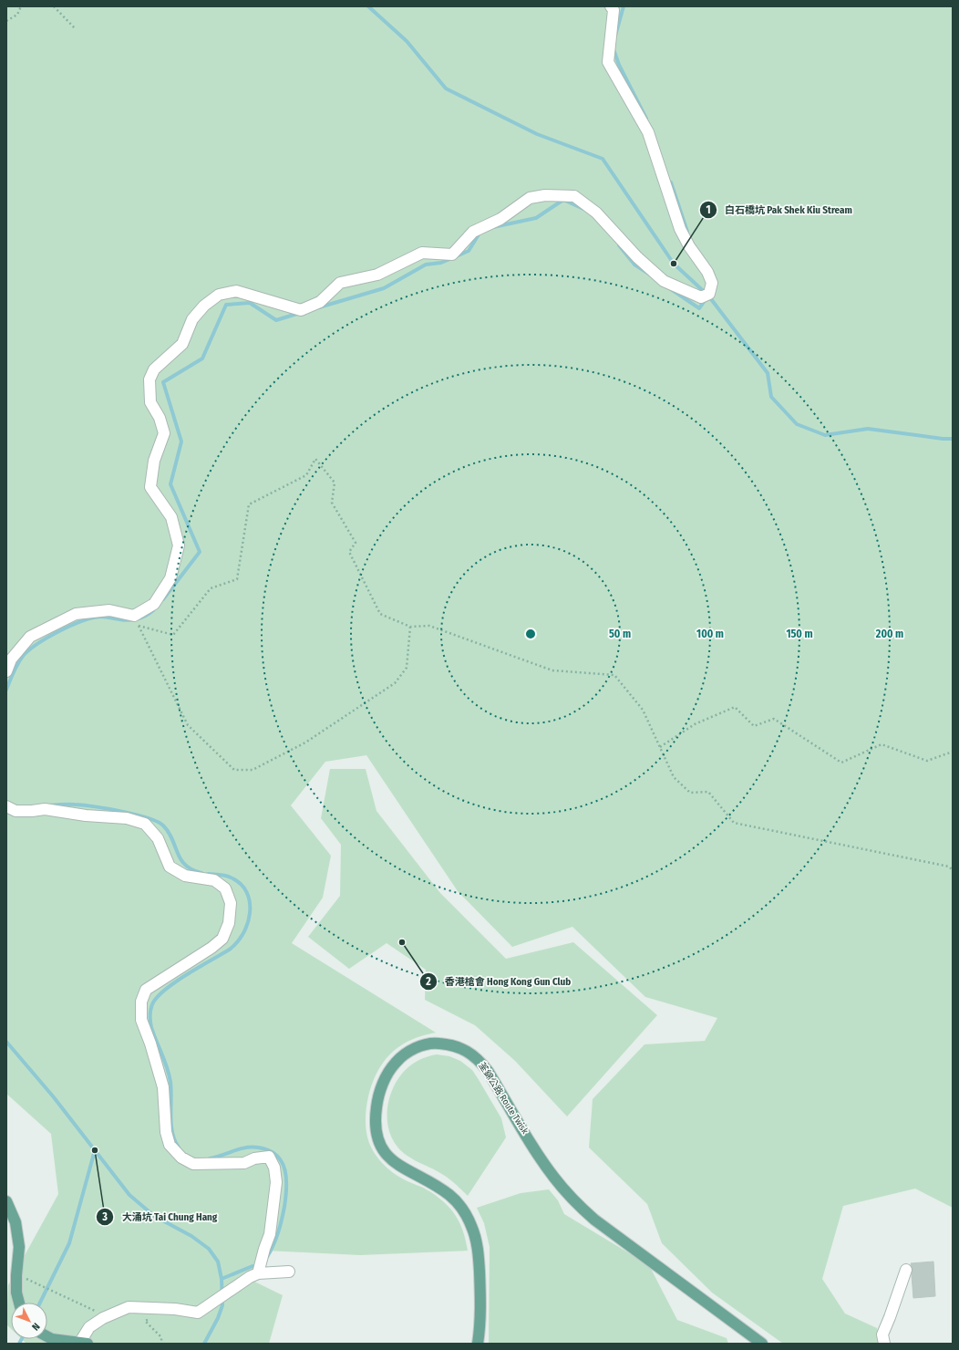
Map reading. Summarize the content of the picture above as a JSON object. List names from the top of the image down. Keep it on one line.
{"streets":{"main road":["荃錦公路 Route Twisk"]},"places":["白石橋坑 Pak Shek Kiu Stream","香港槍會 Hong Kong Gun Club","大涌坑 Tai Chung Hang"],"north":"bottom right","rings":["50 m","100 m","150 m","200 m"]}
